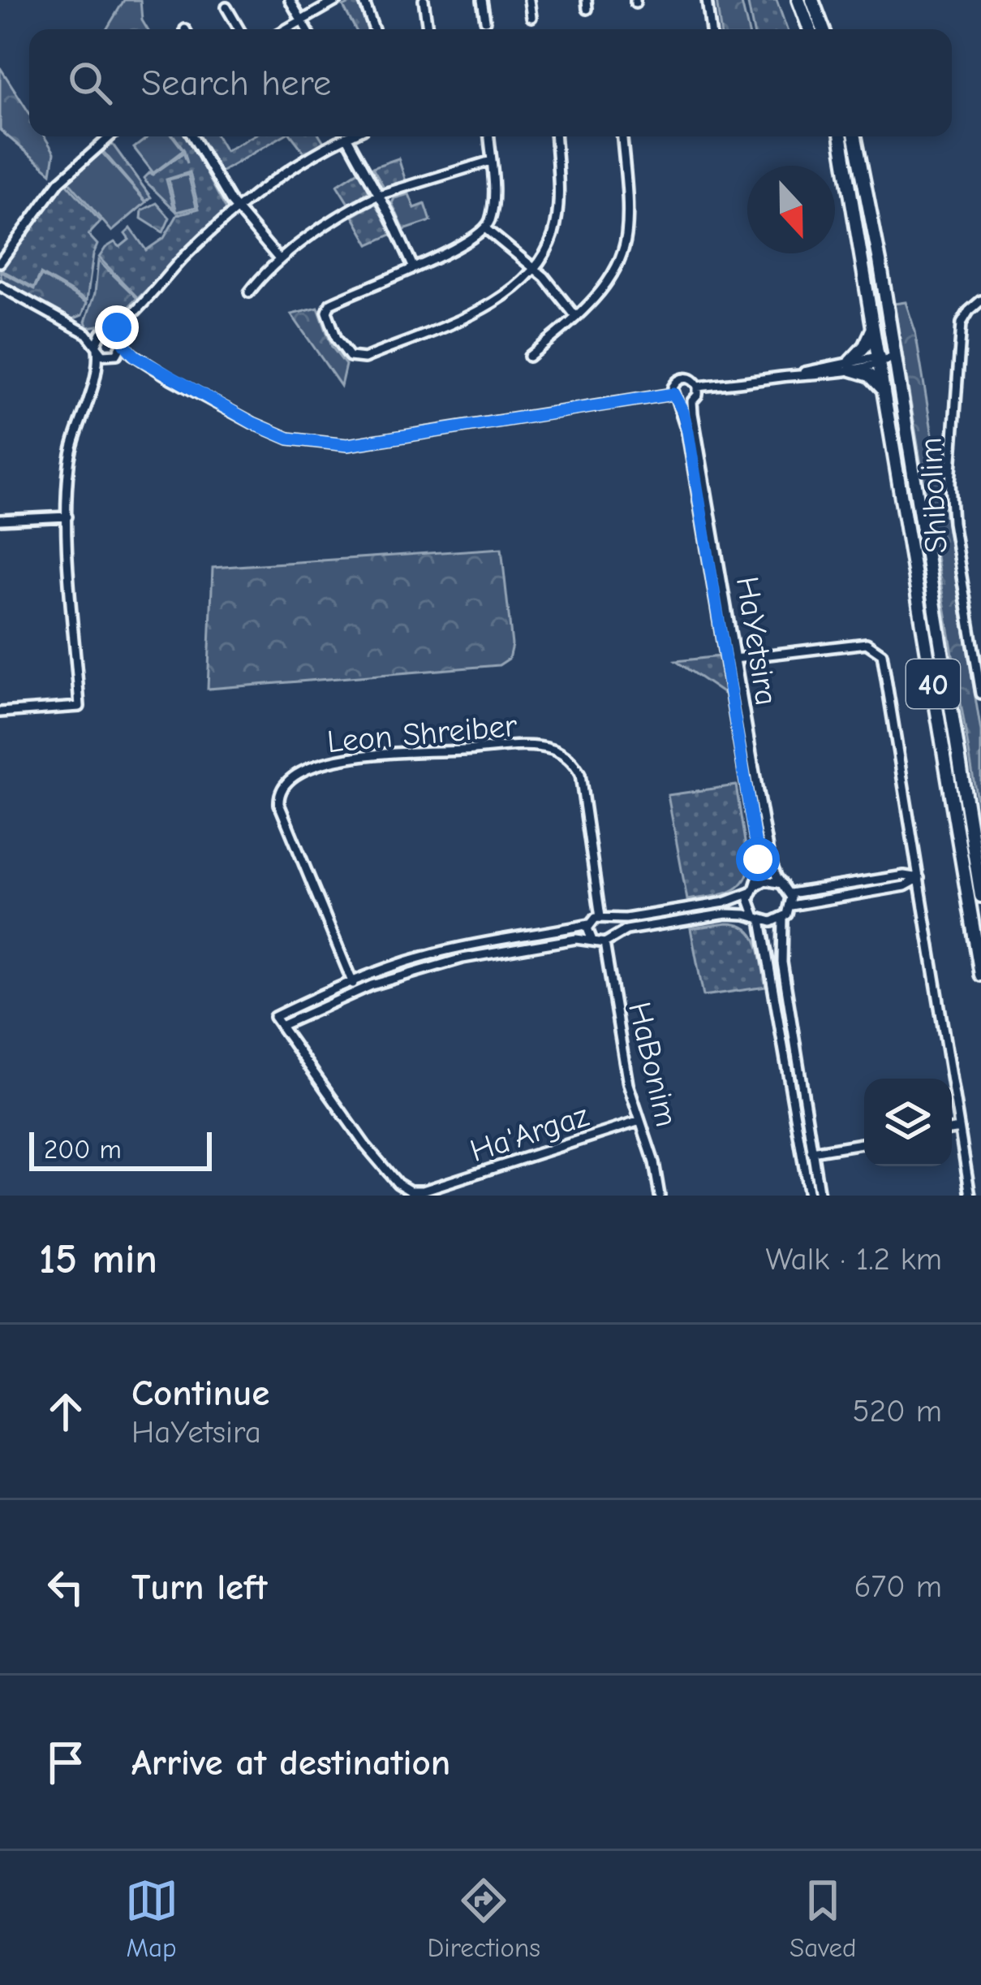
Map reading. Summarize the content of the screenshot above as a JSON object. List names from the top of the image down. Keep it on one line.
{"streets":{"highway":["40"],"street":["Shibolim","HaYetsira","Leon Shreiber","HaBonim","Ha'Argaz"]},"crossings":[["Leon Shreiber","HaBonim"],["Leon Shreiber","Ha'Argaz"],["HaBonim","Ha'Argaz"]],"scale_bar":"200 m","north":"bottom","page":{"search":"Search here","scale":"200 m","heading":["15 min","Walk · 1.2 km"],"list":[["Continue","HaYetsira","520 m"],["Turn left","670 m"],"Arrive at destination"],"nav":["Map","Directions","Saved"]}}
